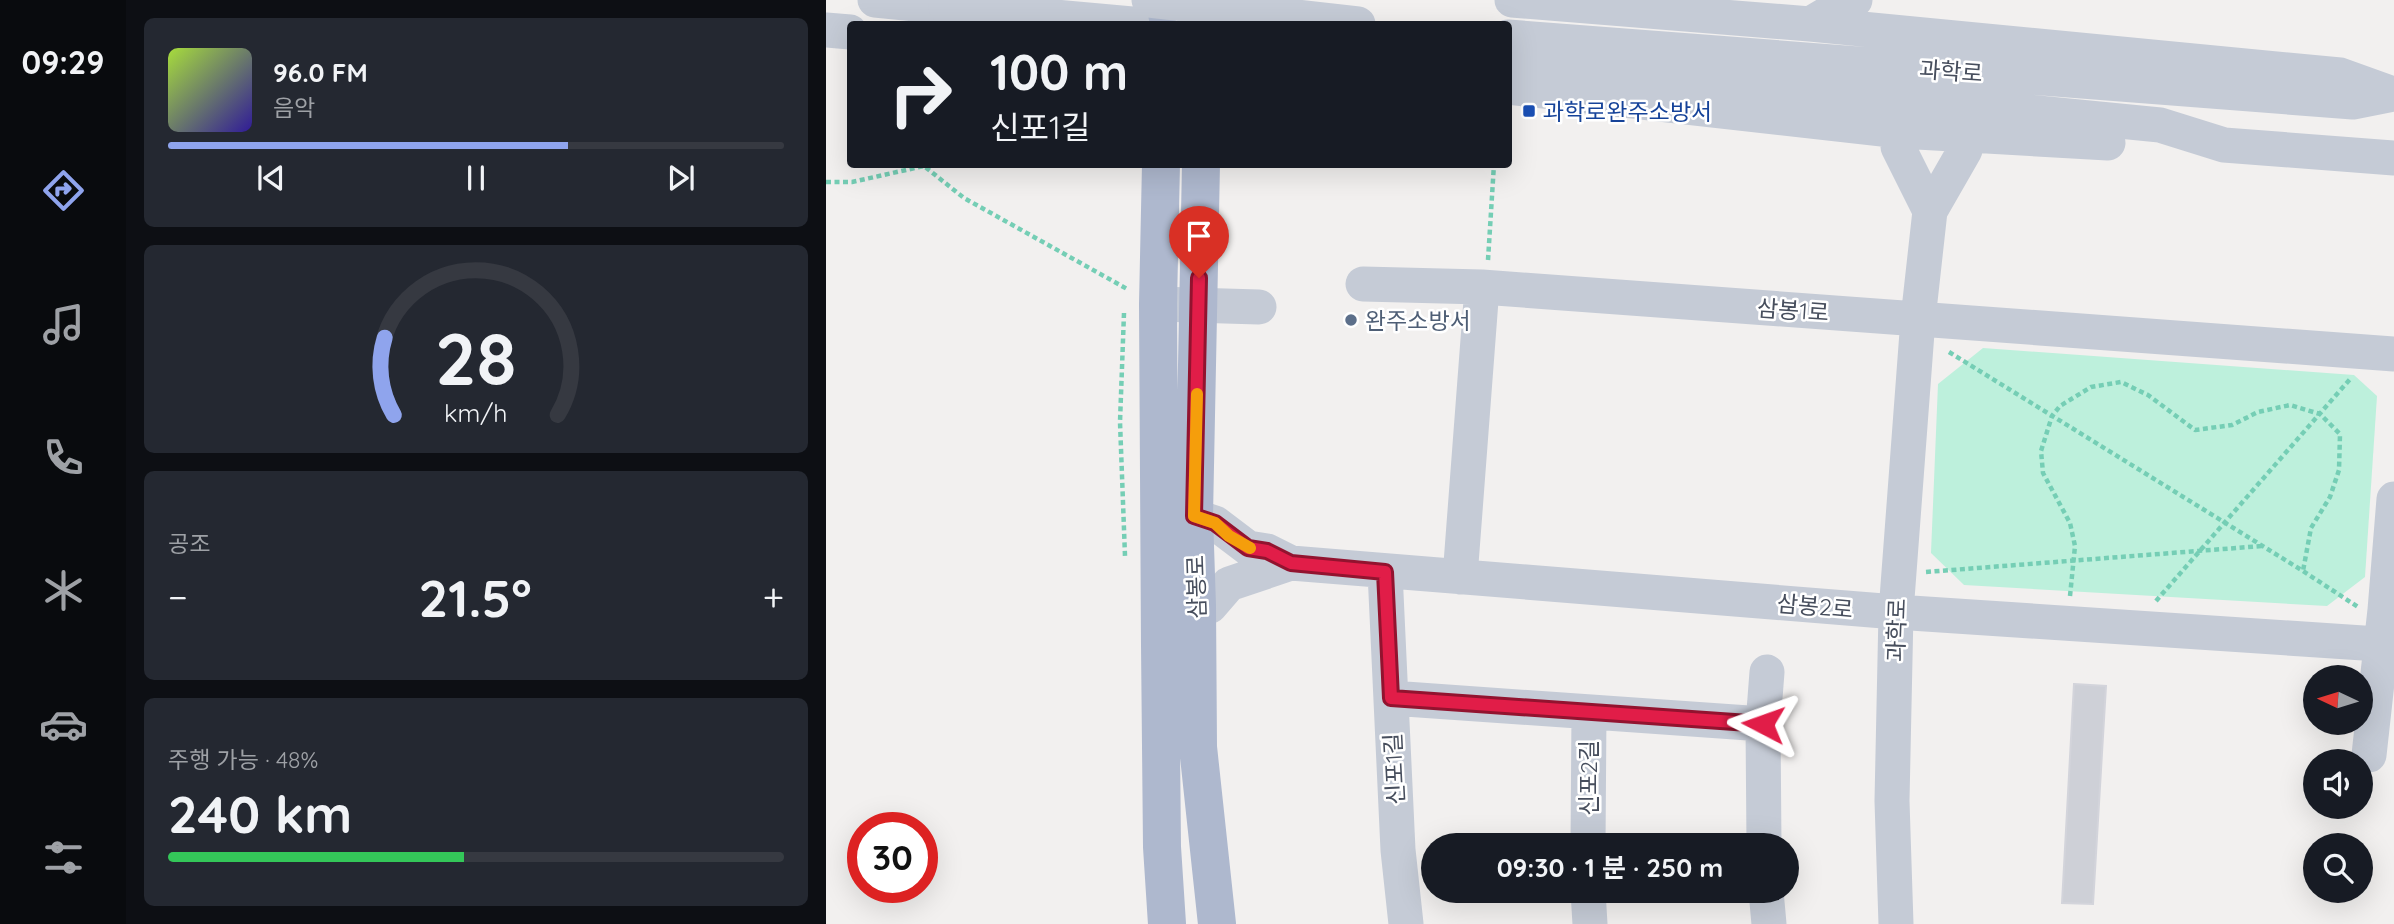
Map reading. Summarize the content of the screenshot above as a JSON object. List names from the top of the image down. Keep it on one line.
{"streets":{"main road":["삼봉로"],"street":["과학로","삼봉1로","삼봉2로","신포1길","신포2길"]},"crossings":[["과학로","삼봉1로"],["과학로","삼봉2로"],["삼봉로","삼봉2로"],["삼봉2로","신포1길"]],"places":{"transit":["과학로완주소방서"],"other":["완주소방서"]},"north":"left","page":{"tabs":"09:29","turn":["100 m","신포1길"],"song":["96.0 FM","음악"],"tile":["공조",["주행 가능 · 48%","240 km"]],"heat":["−","21.5°","+"],"limit":"30","trip":"09:30 · 1 분 · 250 m","gauge":["28","km/h"]}}
